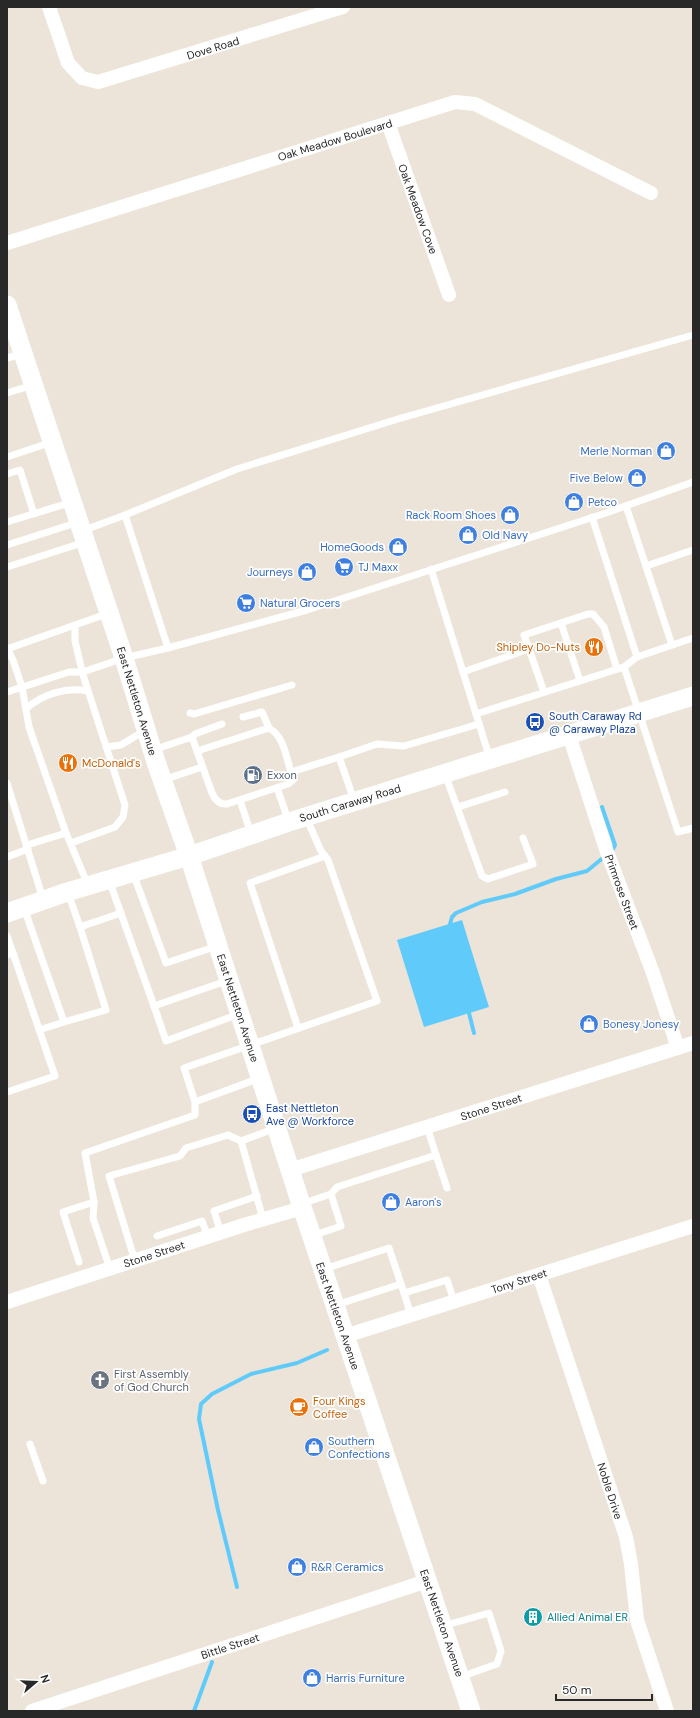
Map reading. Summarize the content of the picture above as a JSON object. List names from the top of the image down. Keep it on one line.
{"streets":{"main road":["East Nettleton Avenue","South Caraway Road"],"street":["Dove Road","Oak Meadow Boulevard","Oak Meadow Cove","Primrose Street","Stone Street","Tony Street","Noble Drive","Bittle Street"]},"crossings":[["Oak Meadow Boulevard","Oak Meadow Cove"],["East Nettleton Avenue","South Caraway Road"],["East Nettleton Avenue","Stone Street"],["East Nettleton Avenue","Tony Street"],["East Nettleton Avenue","Bittle Street"],["South Caraway Road","Primrose Street"],["Primrose Street","Stone Street"],["Tony Street","Noble Drive"]],"places":{"shop":["Merle Norman","Five Below","Petco","Rack Room Shoes","Old Navy","HomeGoods","Journeys","Bonesy Jonesy","Aaron's","Southern Confections","R&R Ceramics","Harris Furniture"],"supermarket":["TJ Maxx","Natural Grocers"],"restaurant":["Shipley Do-Nuts","McDonald's"],"bus stop":["South Caraway Rd @ Caraway Plaza","East Nettleton Ave @ Workforce"],"fuel station":["Exxon"],"church":["First Assembly of God Church"],"cafe":["Four Kings Coffee"],"building":["Allied Animal ER"]},"scale_bar":"50 m","north":"right"}
